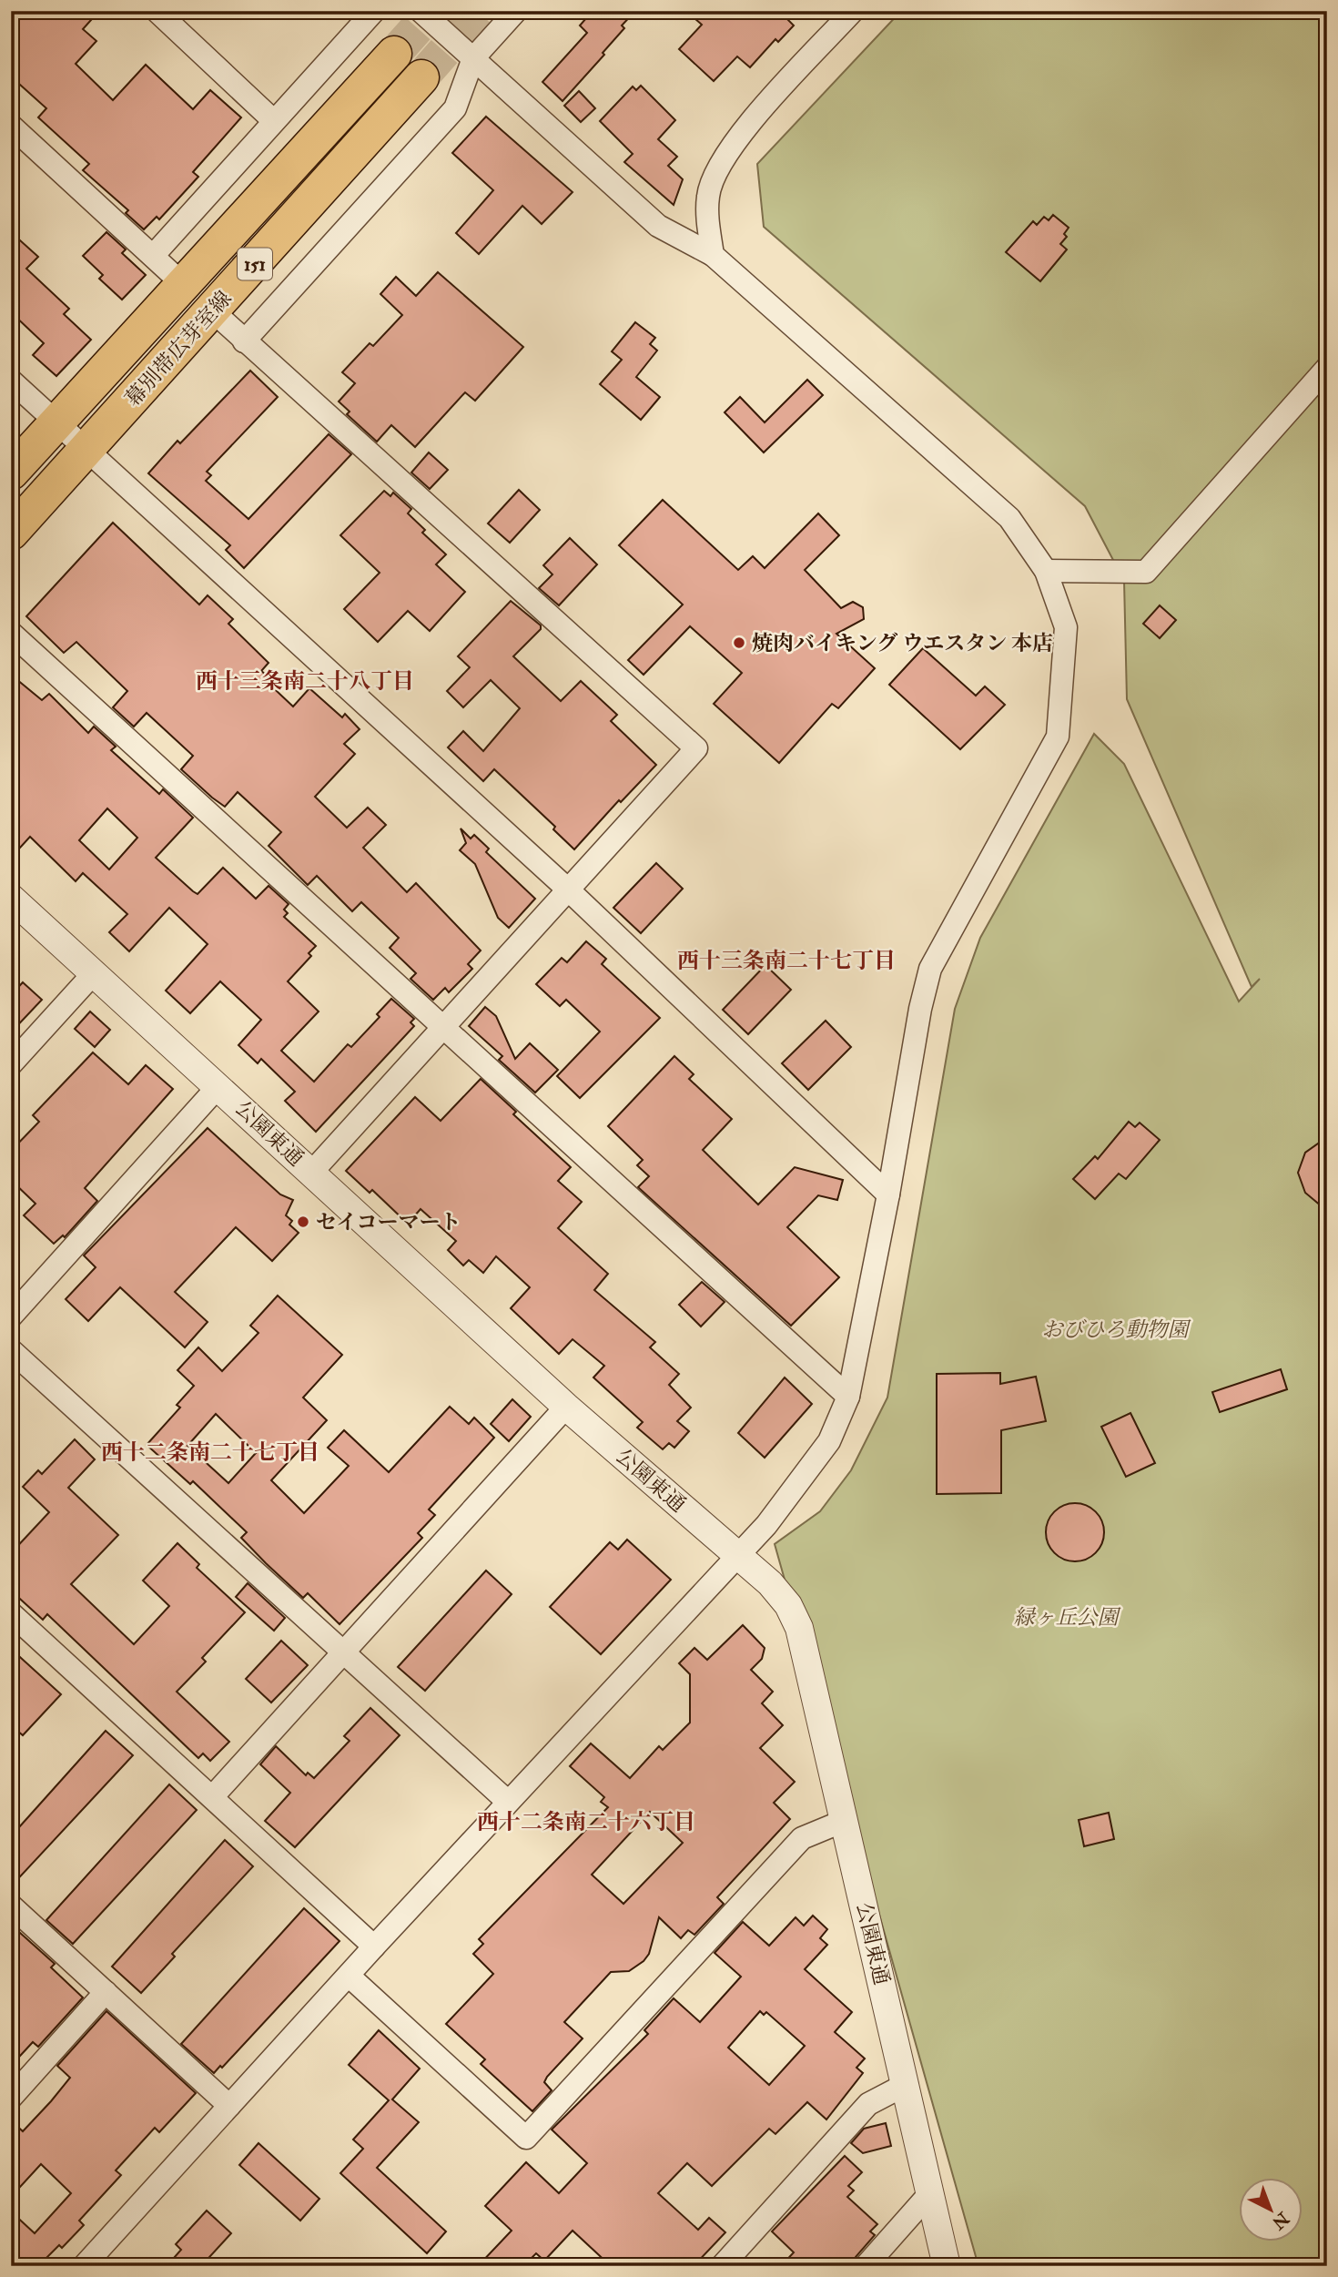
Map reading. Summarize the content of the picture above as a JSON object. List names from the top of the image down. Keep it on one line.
{"streets":{"main road":["151","幕別帯広芽室線"],"street":["公園東通"]},"districts":["西十三条南二十八丁目","西十三条南二十七丁目","西十二条南二十七丁目","西十二条南二十六丁目"],"parks":["おびひろ動物園","緑ヶ丘公園"],"places":["焼肉バイキング ウエスタン 本店","セイコーマート"],"north":"bottom right"}
